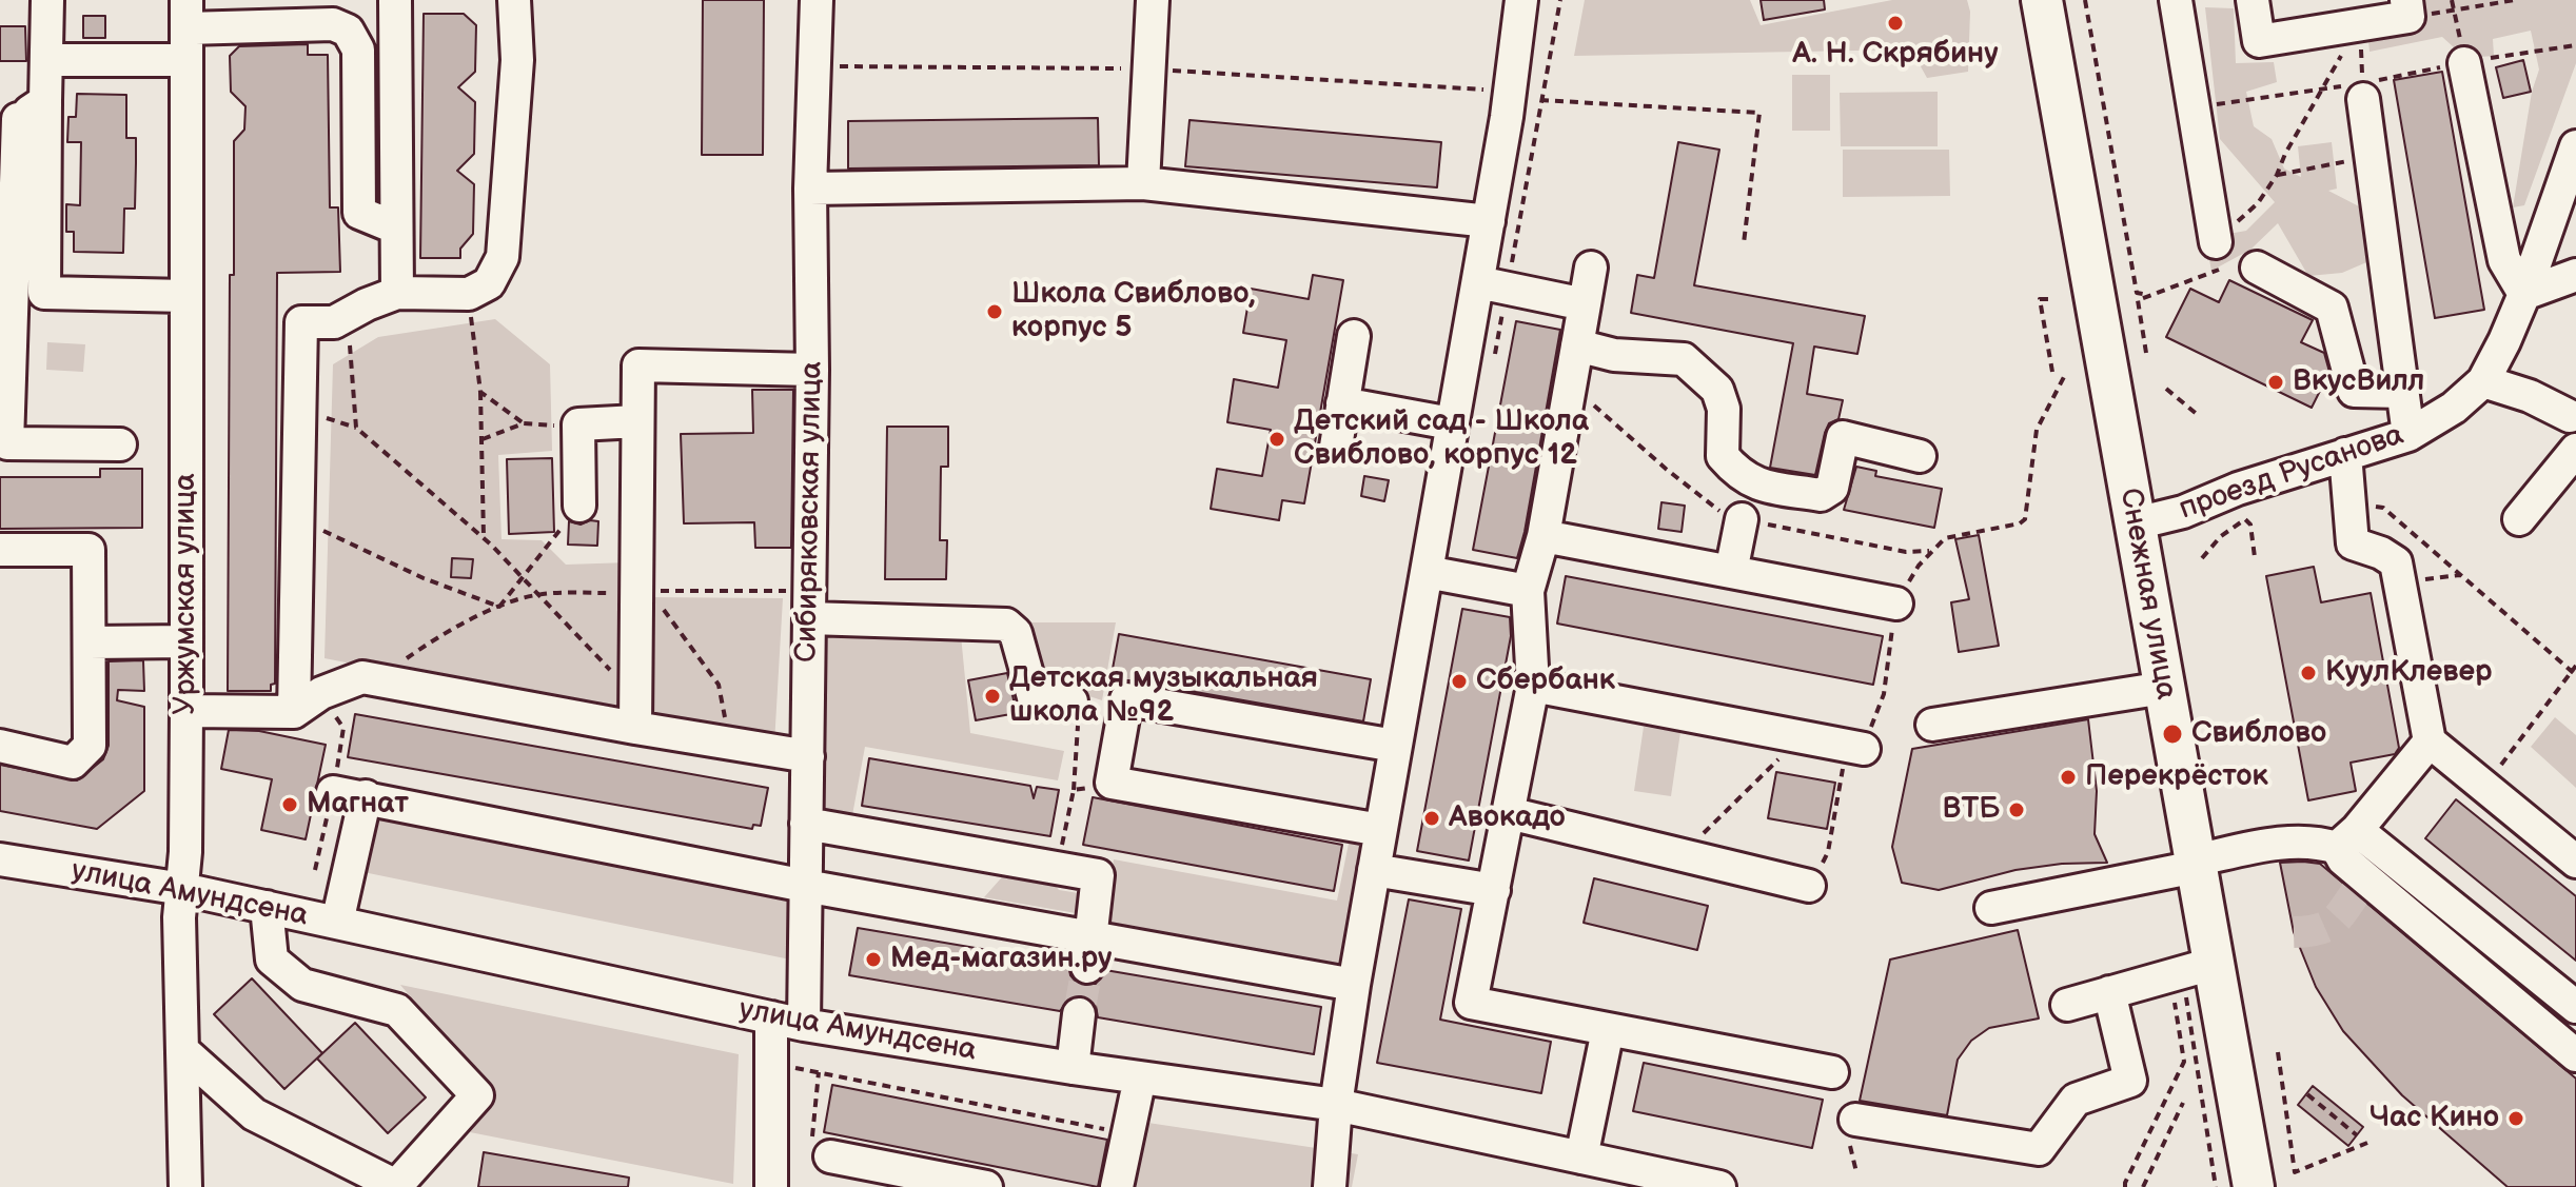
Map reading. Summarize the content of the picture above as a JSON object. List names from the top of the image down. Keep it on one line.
{"streets":{"main road":["Снежная улица"],"street":["проезд Русанова","Сибиряковская улица","Уржумская улица","улица Амундсена"]},"crossings":[["проезд Русанова","Снежная улица"],["Сибиряковская улица","улица Амундсена"],["Уржумская улица","улица Амундсена"]],"places":["А. Н. Скрябину","Школа Свиблово, корпус 5","ВкусВилл","Детский сад - Школа Свиблово, корпус 12","КуулКлевер","Сбербанк","Детская музыкальная школа №92","Свиблово","Перекрёсток","Магнат","ВТБ","Авокадо","Мед-магазин.ру","Час Кино"]}
